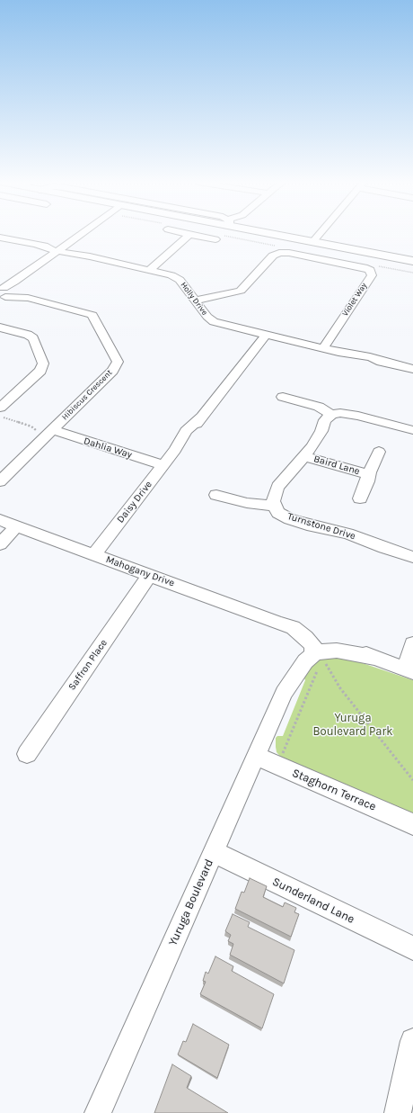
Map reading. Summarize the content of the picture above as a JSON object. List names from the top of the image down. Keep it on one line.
{"streets":{"street":["Holly Drive","Violet Way","Hibiscus Crescent","Dahlia Way","Baird Lane","Daisy Drive","Turnstone Drive","Mahogany Drive","Saffron Place","Staghorn Terrace","Sunderland Lane","Yuruga Boulevard"]},"crossings":[["Holly Drive","Violet Way"],["Holly Drive","Daisy Drive"],["Hibiscus Crescent","Dahlia Way"],["Dahlia Way","Daisy Drive"],["Daisy Drive","Mahogany Drive"],["Mahogany Drive","Saffron Place"],["Mahogany Drive","Yuruga Boulevard"],["Staghorn Terrace","Yuruga Boulevard"],["Sunderland Lane","Yuruga Boulevard"]],"parks":["Yuruga Boulevard Park"]}
